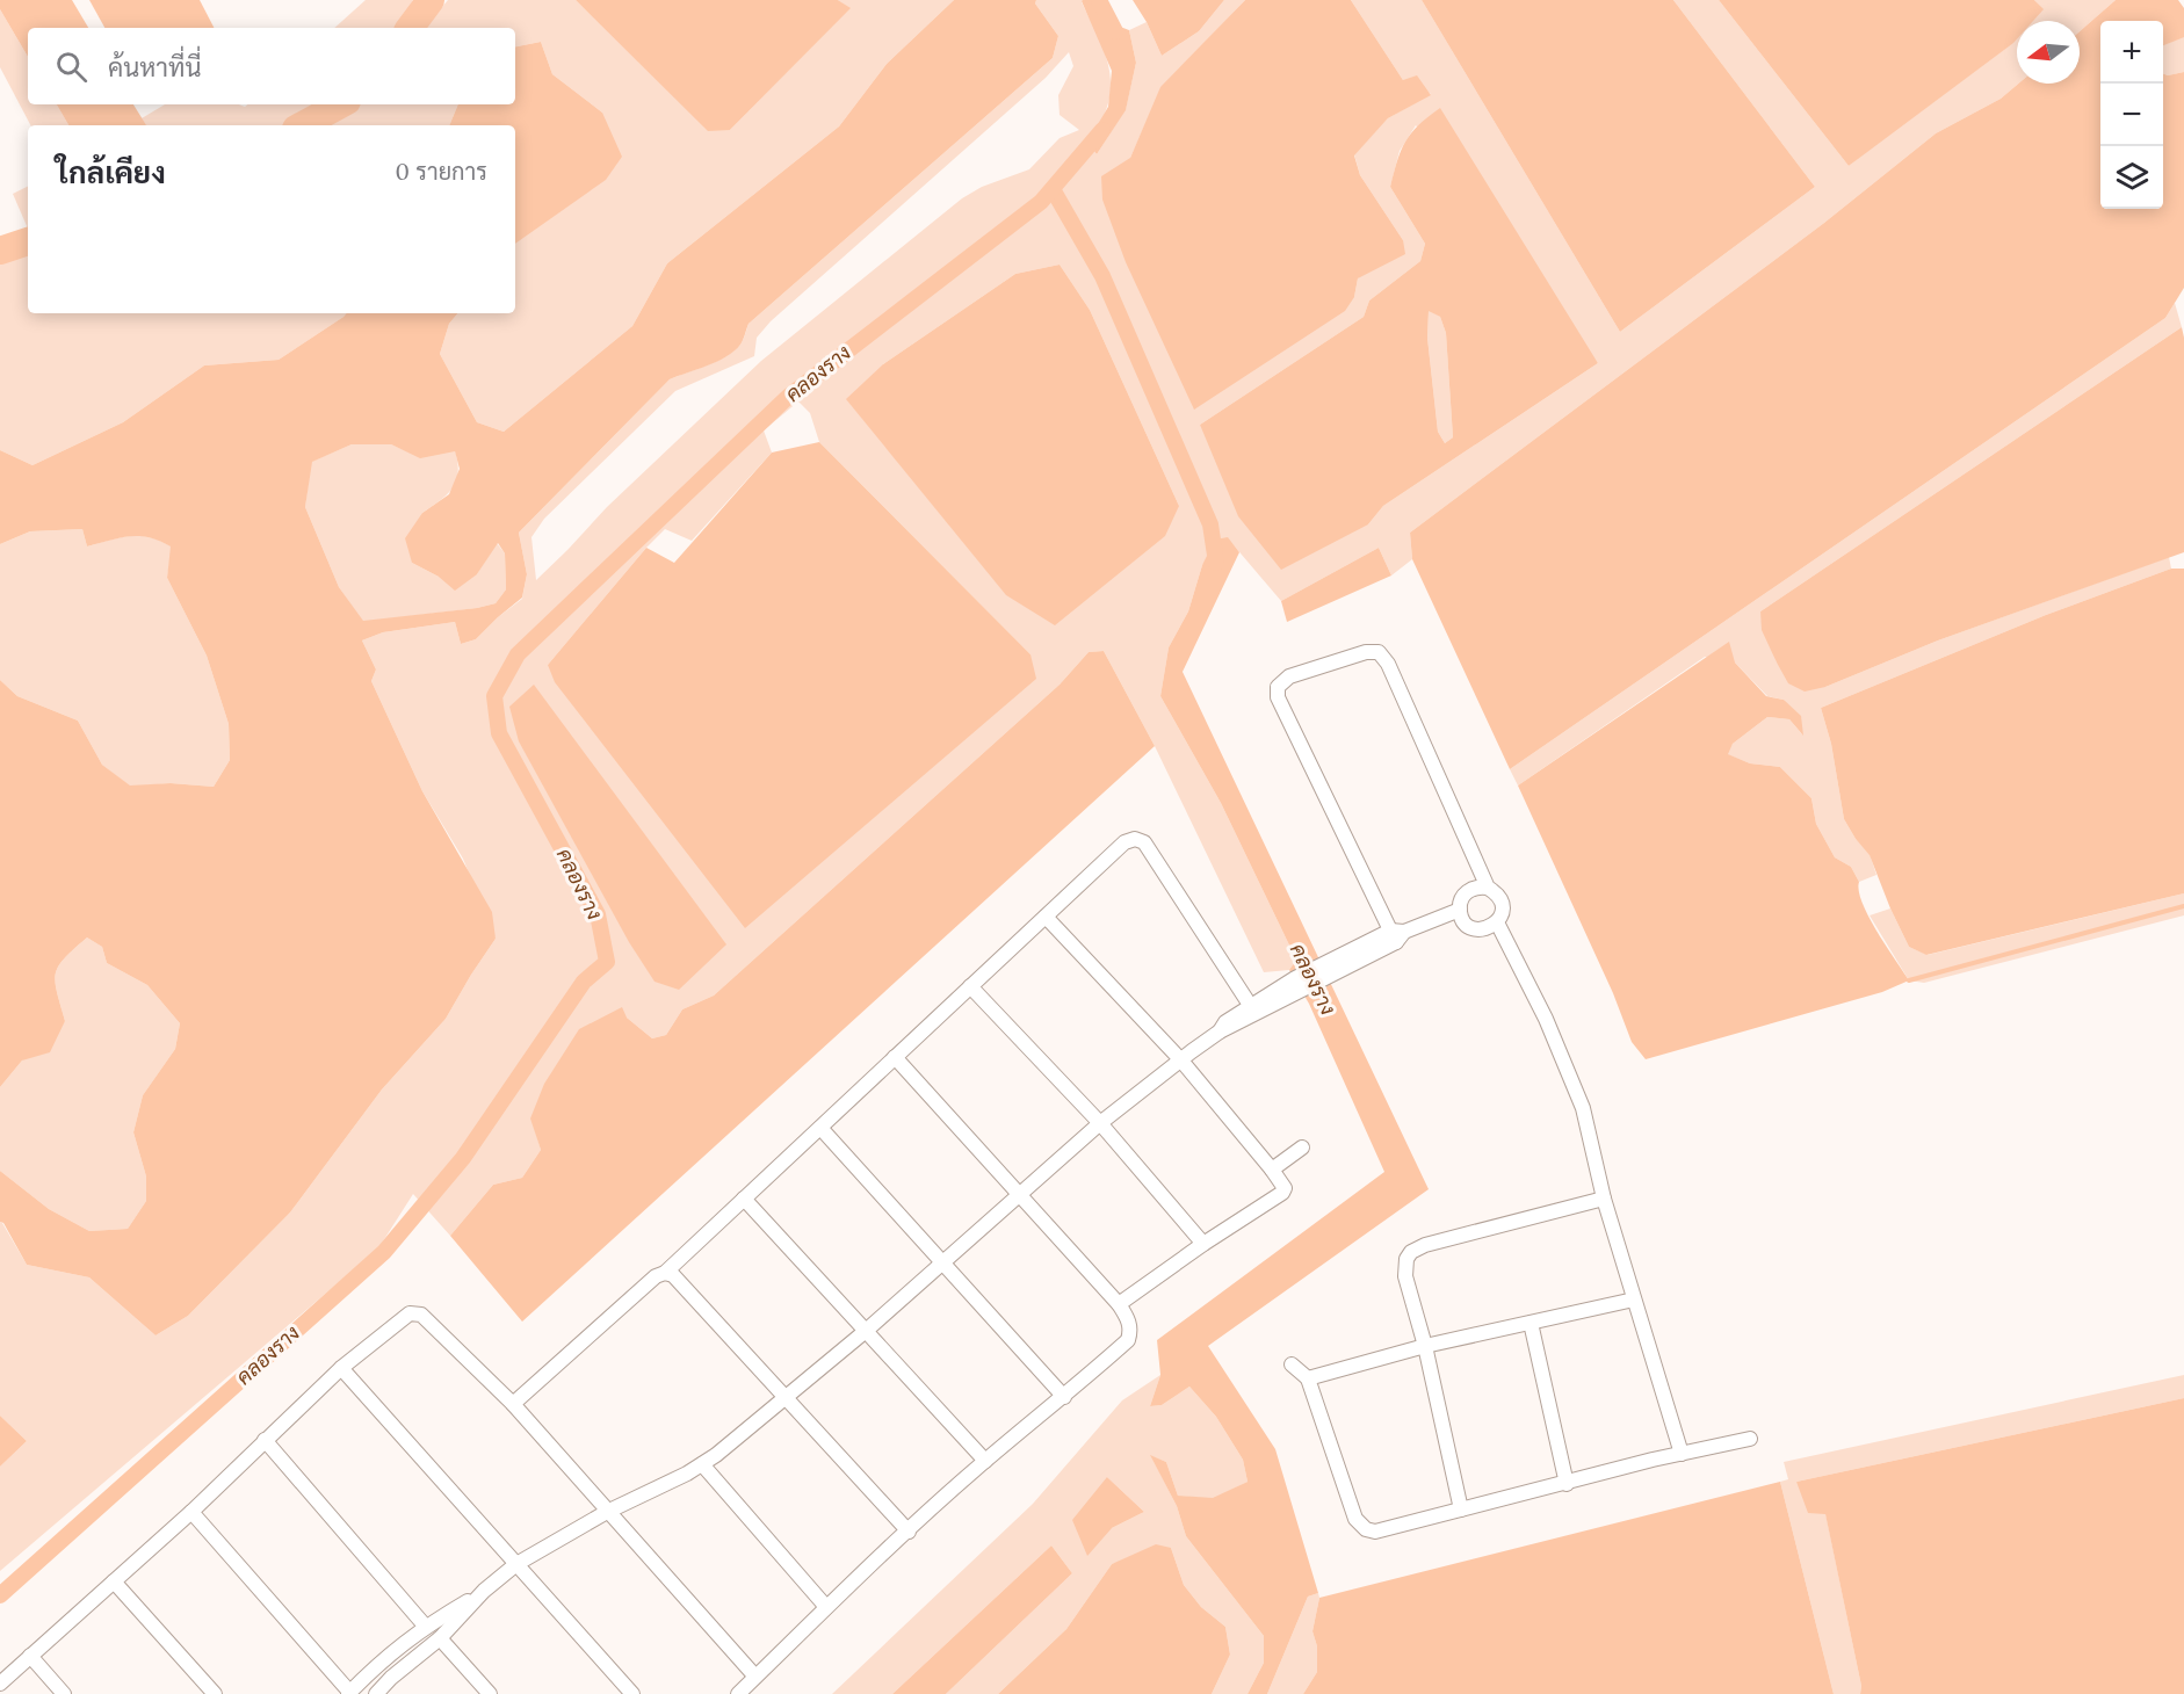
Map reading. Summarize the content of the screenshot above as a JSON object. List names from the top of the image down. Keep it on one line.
{"water":["คลองราง"],"north":"left","page":{"map_buttons":["+","−"],"search":"ค้นหาที่นี่","heading":["ใกล้เคียง","0 รายการ"]}}
